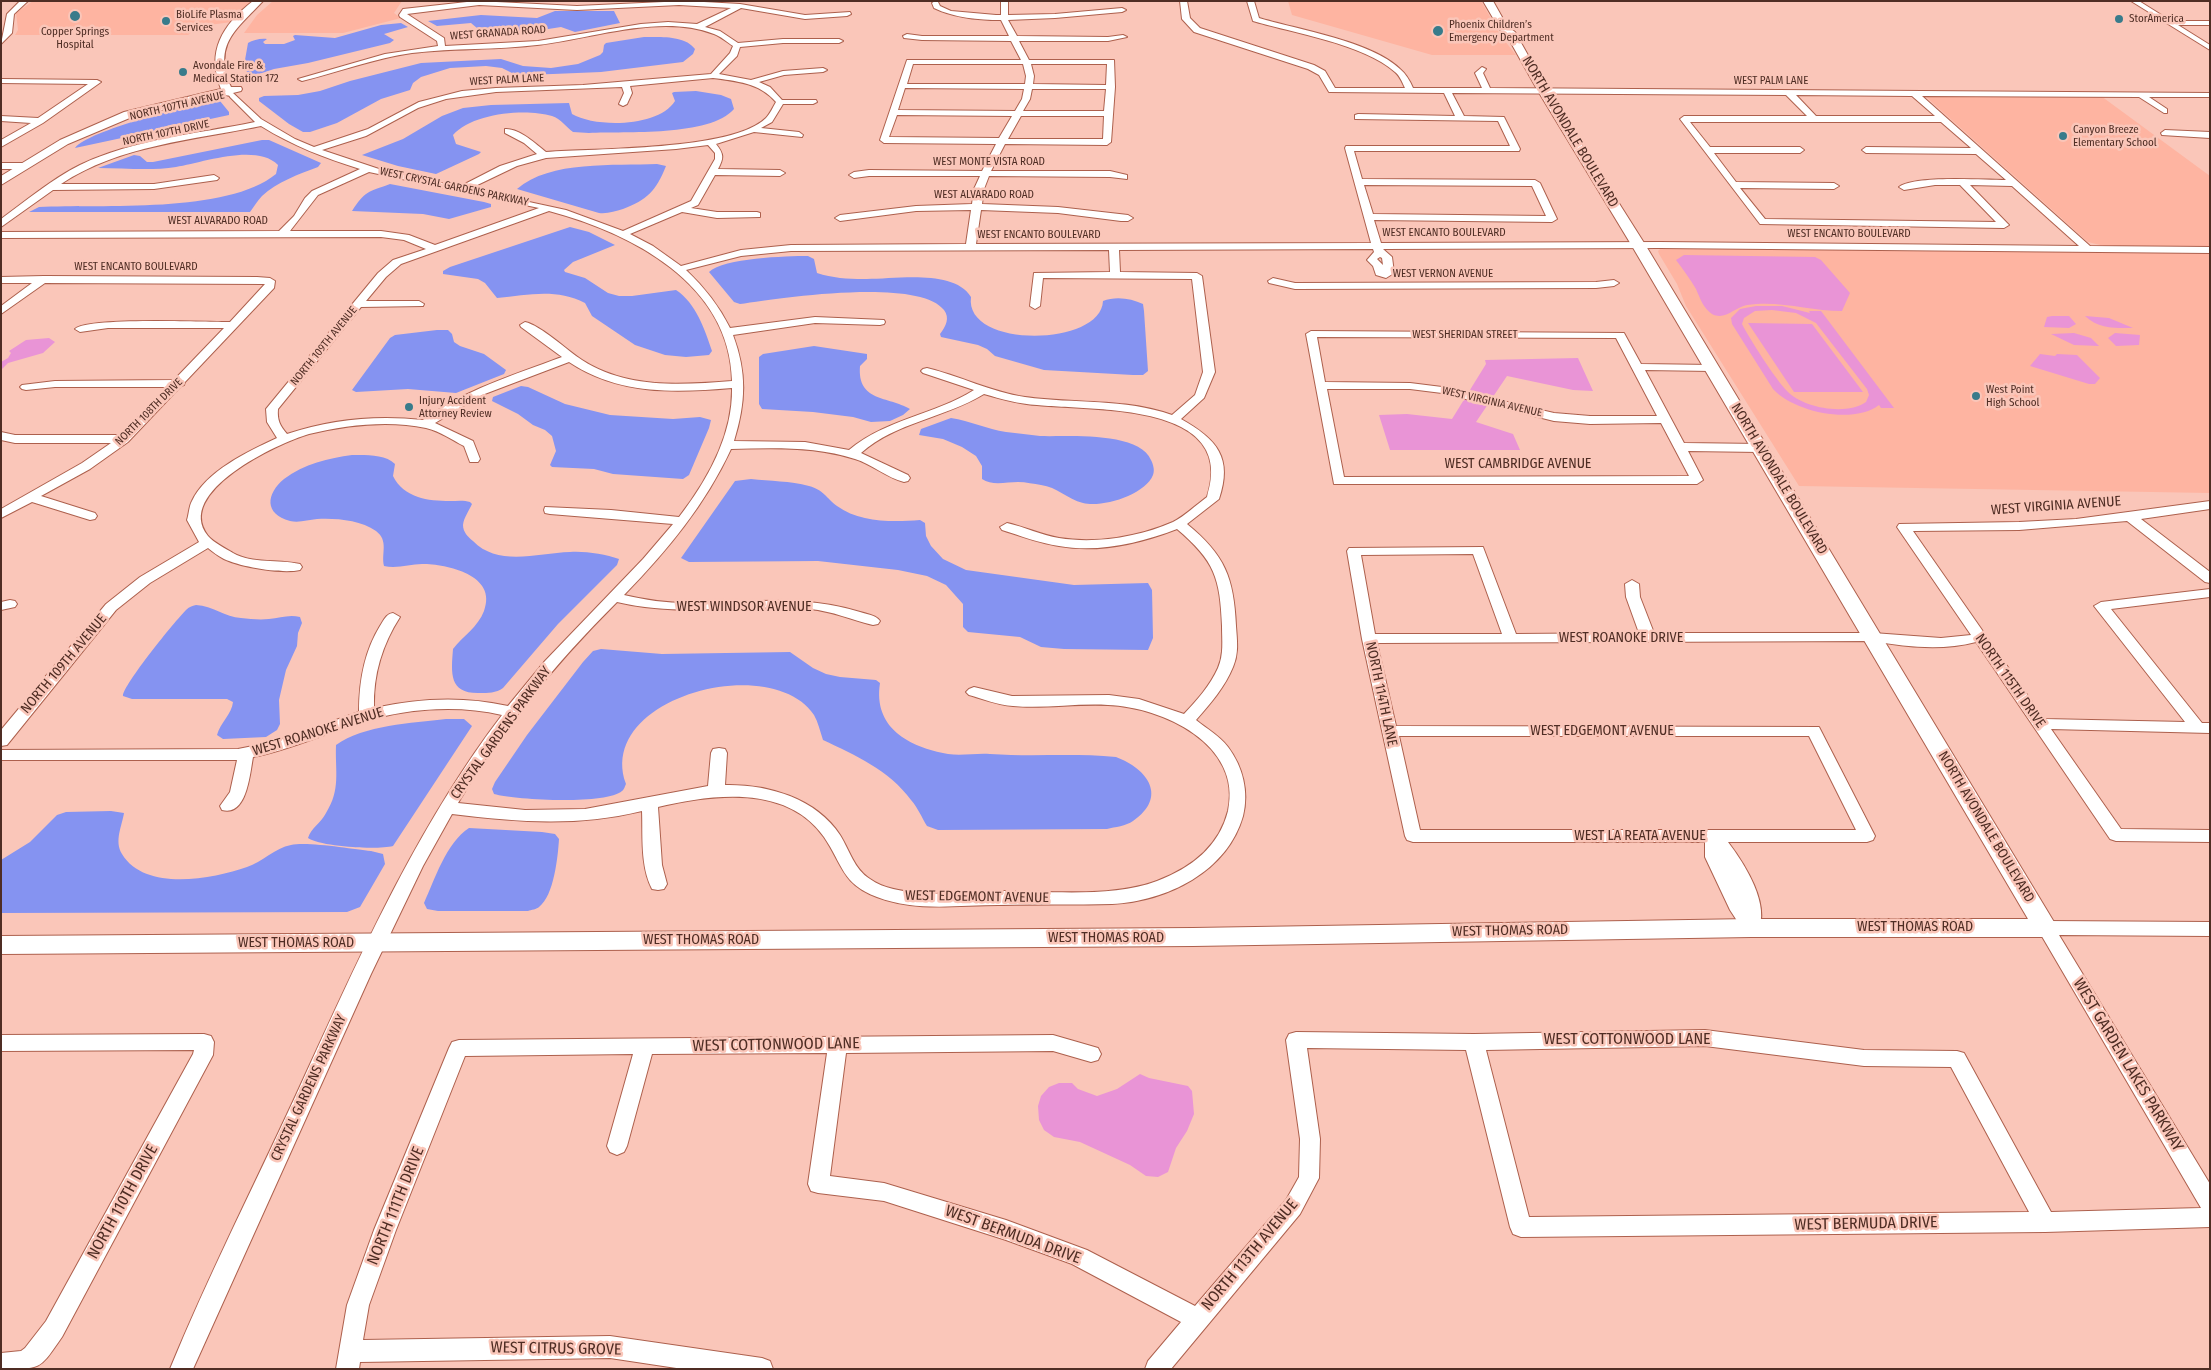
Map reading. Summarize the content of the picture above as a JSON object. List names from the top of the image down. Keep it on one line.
{"streets":{"main road":["NORTH 107TH AVENUE","NORTH AVONDALE BOULEVARD","WEST THOMAS ROAD"],"street":["WEST GRANADA ROAD","WEST PALM LANE","NORTH 107TH DRIVE","WEST MONTE VISTA ROAD","WEST CRYSTAL GARDENS PARKWAY","WEST ALVARADO ROAD","WEST ENCANTO BOULEVARD","WEST VERNON AVENUE","WEST SHERIDAN STREET","NORTH 109TH AVENUE","WEST VIRGINIA AVENUE","NORTH 108TH DRIVE","WEST CAMBRIDGE AVENUE","WEST WINDSOR AVENUE","WEST ROANOKE DRIVE","NORTH 115TH DRIVE","NORTH 114TH LANE","WEST EDGEMONT AVENUE","WEST ROANOKE AVENUE","CRYSTAL GARDENS PARKWAY","WEST LA REATA AVENUE","WEST COTTONWOOD LANE","WEST GARDEN LAKES PARKWAY","NORTH 110TH DRIVE","NORTH 111TH DRIVE","WEST BERMUDA DRIVE","NORTH 113TH AVENUE","WEST CITRUS GROVE"]},"crossings":[["WEST PALM LANE","NORTH AVONDALE BOULEVARD"],["WEST PALM LANE","WEST CRYSTAL GARDENS PARKWAY"],["NORTH 107TH AVENUE","WEST CRYSTAL GARDENS PARKWAY"],["NORTH AVONDALE BOULEVARD","WEST ENCANTO BOULEVARD"],["NORTH AVONDALE BOULEVARD","WEST ROANOKE DRIVE"],["NORTH AVONDALE BOULEVARD","WEST THOMAS ROAD"],["NORTH AVONDALE BOULEVARD","WEST GARDEN LAKES PARKWAY"],["NORTH 107TH DRIVE","WEST CRYSTAL GARDENS PARKWAY"],["WEST CRYSTAL GARDENS PARKWAY","WEST ENCANTO BOULEVARD"],["WEST CRYSTAL GARDENS PARKWAY","NORTH 109TH AVENUE"],["WEST CRYSTAL GARDENS PARKWAY","CRYSTAL GARDENS PARKWAY"],["WEST ALVARADO ROAD","NORTH 109TH AVENUE"],["WEST ENCANTO BOULEVARD","NORTH 108TH DRIVE"],["WEST ENCANTO BOULEVARD","CRYSTAL GARDENS PARKWAY"],["WEST SHERIDAN STREET","WEST VIRGINIA AVENUE"],["WEST SHERIDAN STREET","WEST CAMBRIDGE AVENUE"],["WEST VIRGINIA AVENUE","WEST CAMBRIDGE AVENUE"],["WEST VIRGINIA AVENUE","NORTH 115TH DRIVE"],["WEST WINDSOR AVENUE","CRYSTAL GARDENS PARKWAY"],["WEST ROANOKE DRIVE","NORTH 115TH DRIVE"],["WEST ROANOKE DRIVE","NORTH 114TH LANE"],["NORTH 114TH LANE","WEST EDGEMONT AVENUE"],["NORTH 114TH LANE","WEST LA REATA AVENUE"],["WEST EDGEMONT AVENUE","CRYSTAL GARDENS PARKWAY"],["WEST EDGEMONT AVENUE","WEST LA REATA AVENUE"],["WEST ROANOKE AVENUE","CRYSTAL GARDENS PARKWAY"],["CRYSTAL GARDENS PARKWAY","WEST THOMAS ROAD"],["WEST THOMAS ROAD","WEST GARDEN LAKES PARKWAY"],["WEST COTTONWOOD LANE","NORTH 111TH DRIVE"],["WEST COTTONWOOD LANE","WEST BERMUDA DRIVE"],["WEST COTTONWOOD LANE","NORTH 113TH AVENUE"],["NORTH 111TH DRIVE","WEST CITRUS GROVE"],["WEST BERMUDA DRIVE","NORTH 113TH AVENUE"]],"places":["Copper Springs Hospital","StorAmerica","BioLife Plasma Services","Phoenix Children’s Emergency Department","Avondale Fire & Medical Station 172","Canyon Breeze Elementary School","West Point High School","Injury Accident Attorney Review"]}
